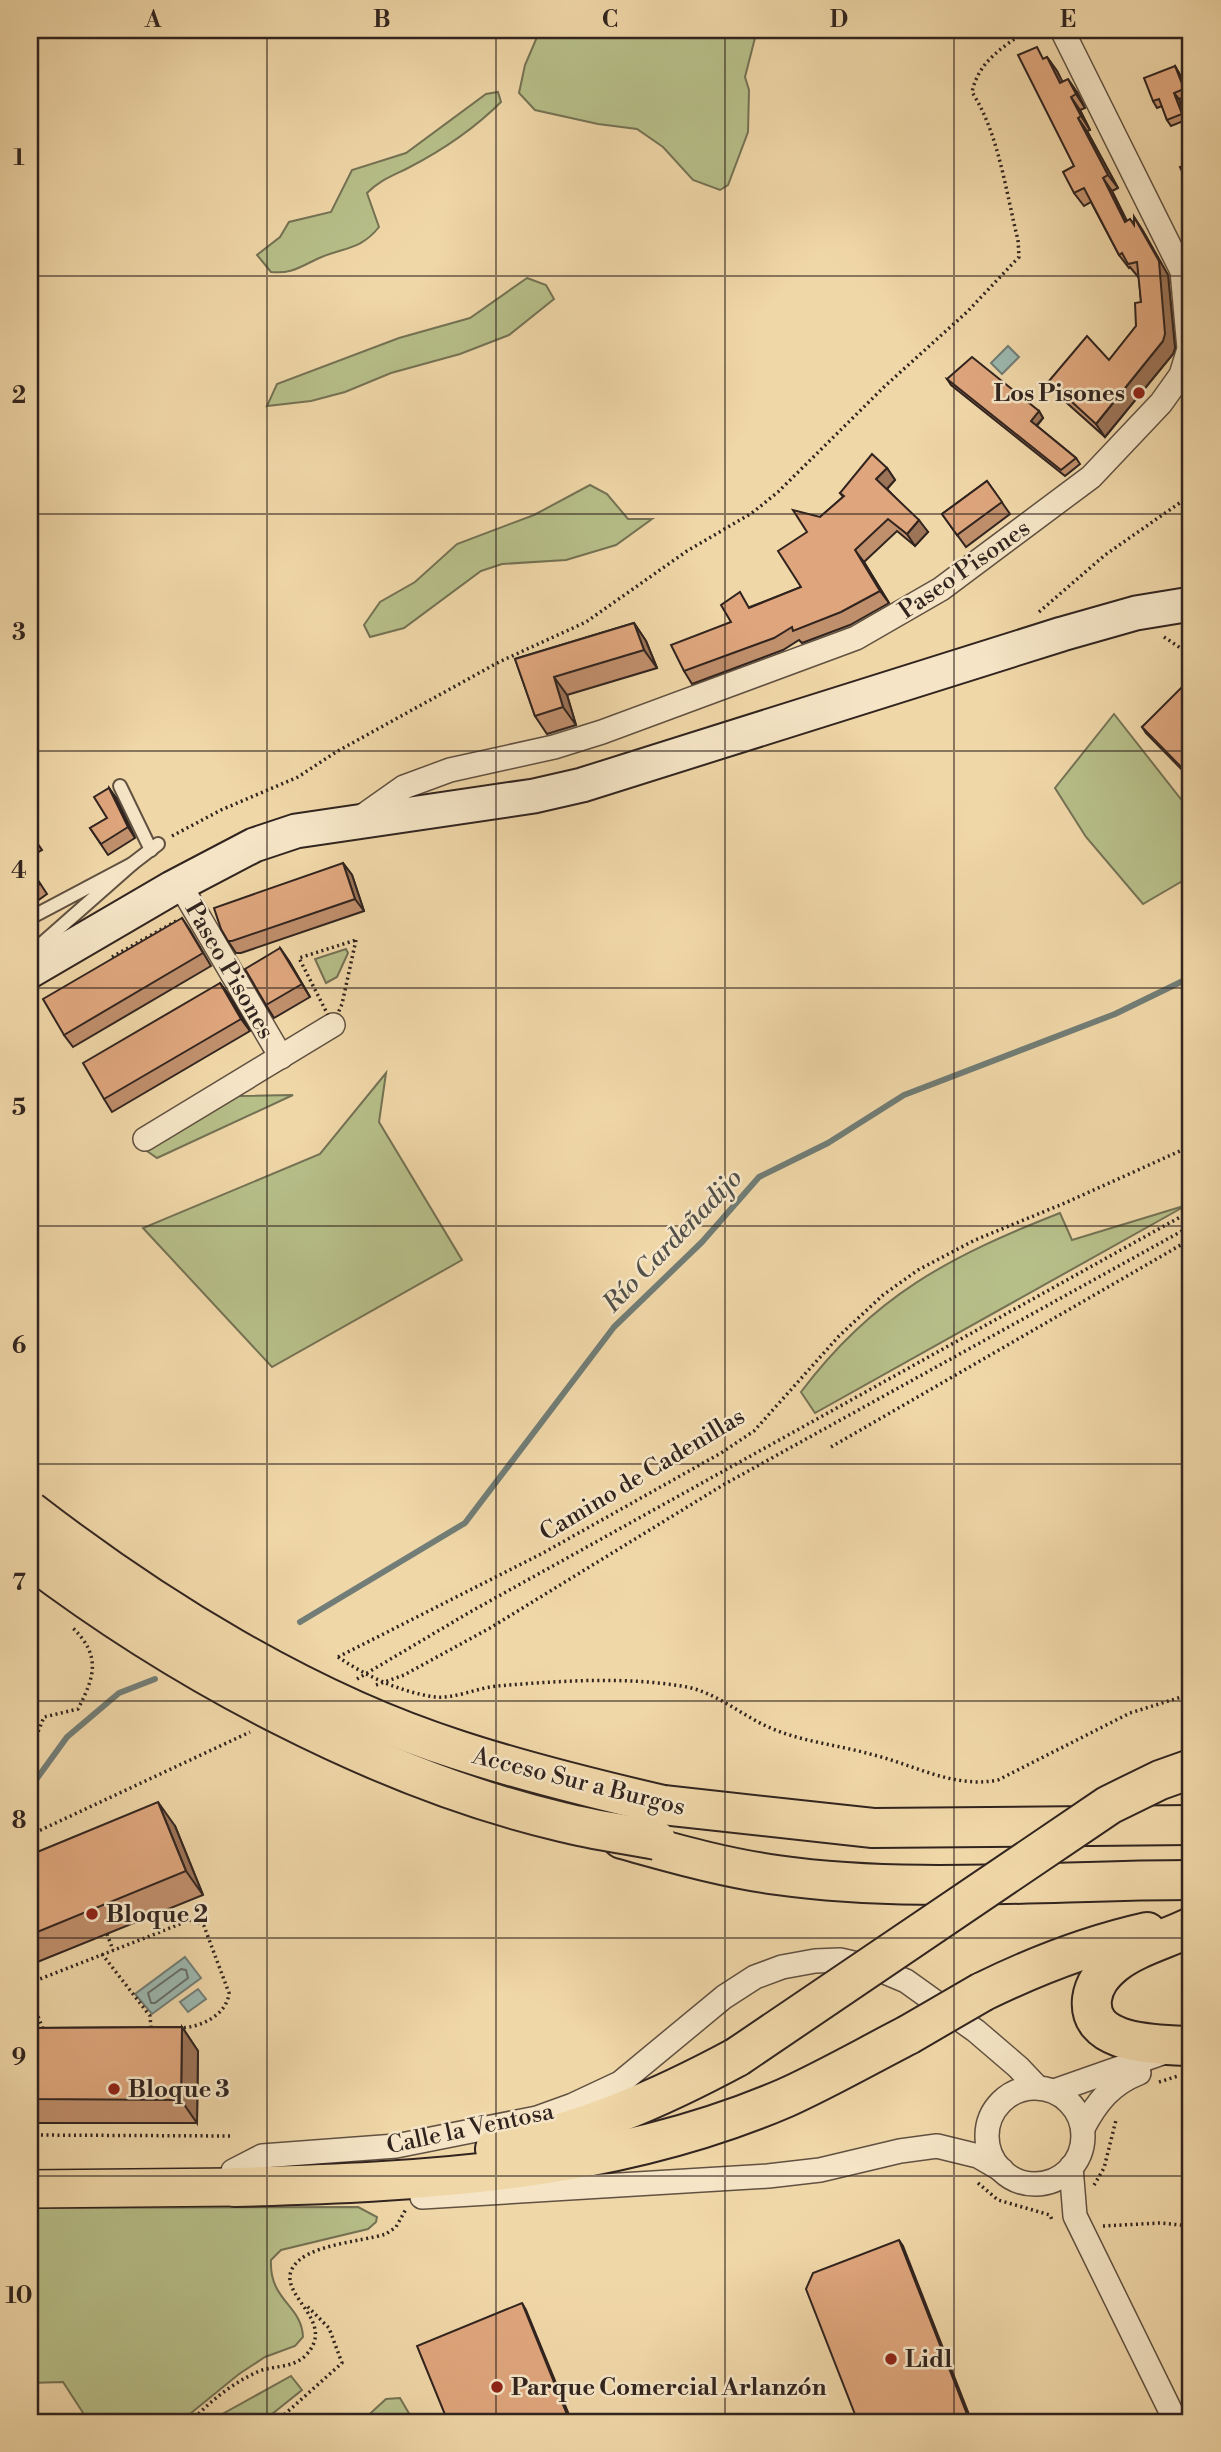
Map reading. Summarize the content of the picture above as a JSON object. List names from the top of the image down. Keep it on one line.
{"streets":{"highway":["Acceso Sur a Burgos"],"main road":["Paseo Pisones","Calle la Ventosa"],"path":["Camino de Cadenillas"]},"water":["Río Cardeñadijo"],"places":["Los Pisones","Bloque 2","Bloque 3","Lidl","Parque Comercial Arlanzón"],"grid":{"columns":["A","B","C","D","E"],"rows":["1","2","3","4","5","6","7","8","9","10"]}}
